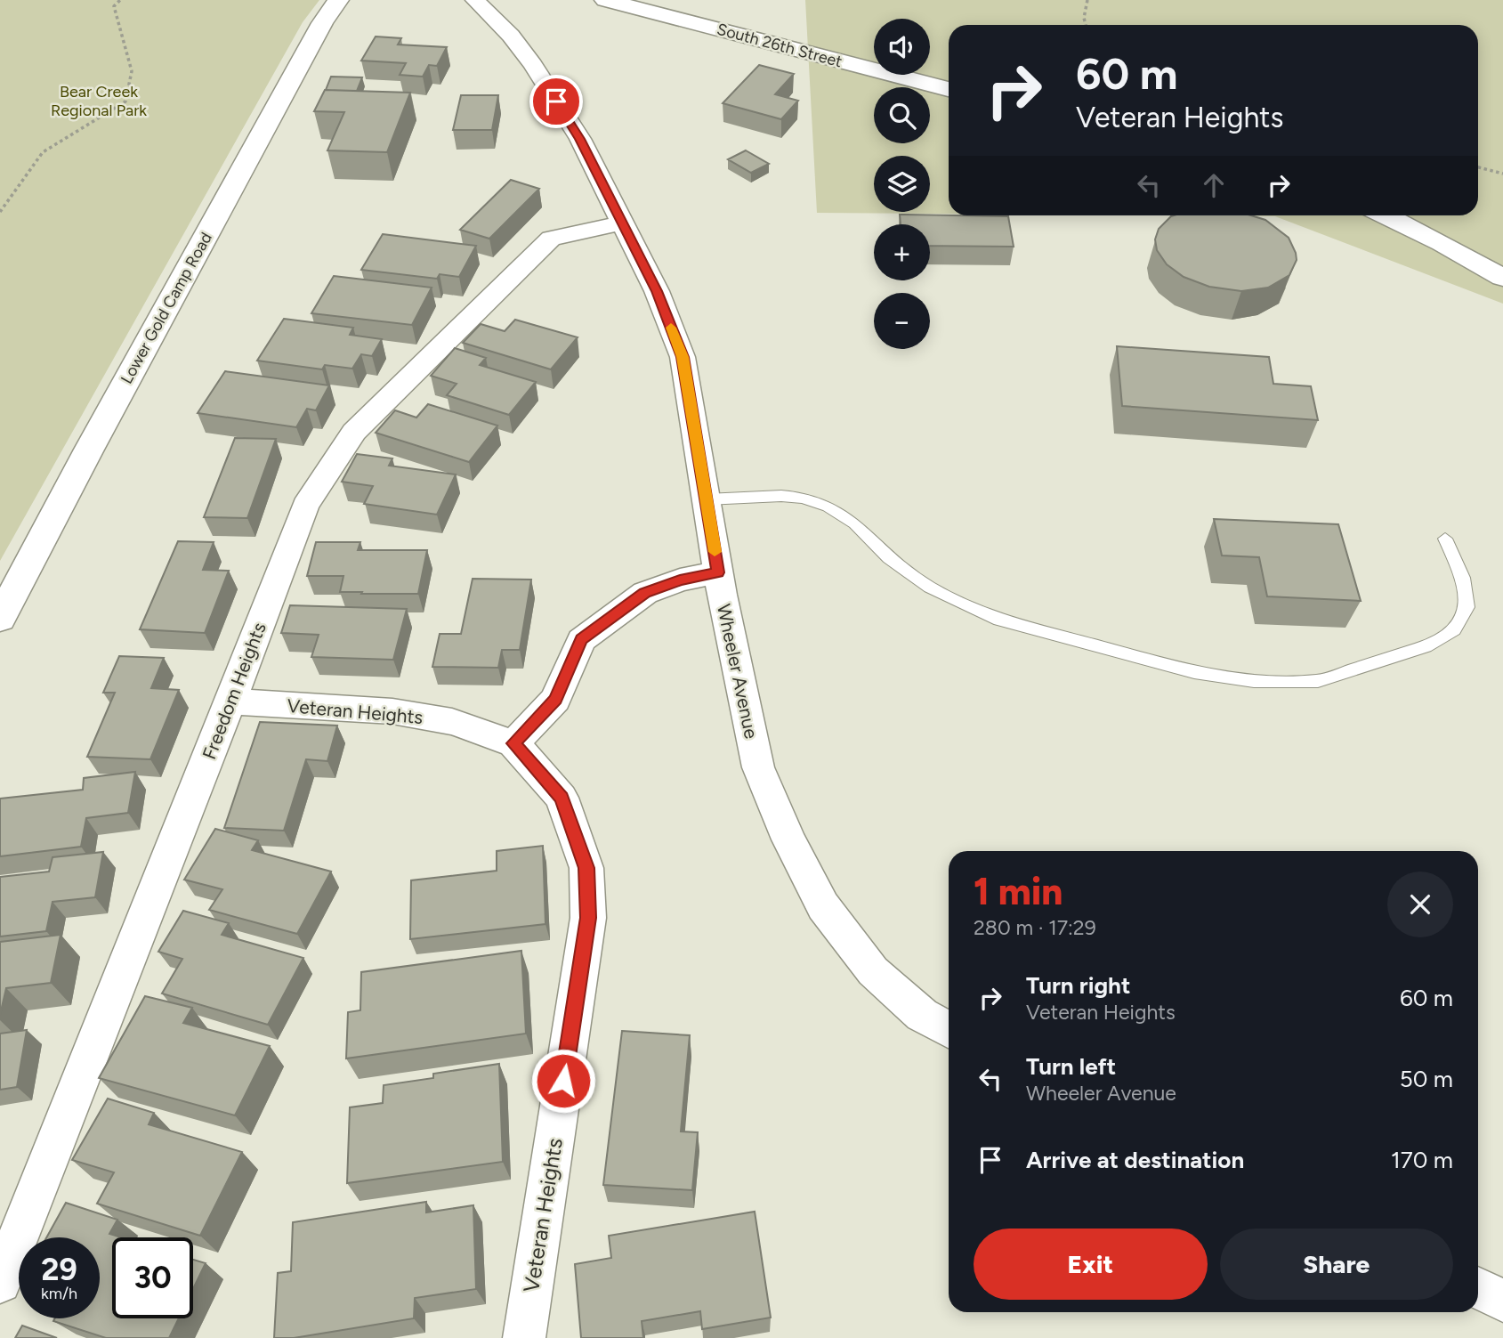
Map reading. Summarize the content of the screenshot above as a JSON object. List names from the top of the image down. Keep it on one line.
{"streets":{"street":["South 26th Street","Lower Gold Camp Road","Wheeler Avenue","Freedom Heights","Veteran Heights"]},"crossings":[["Wheeler Avenue","Freedom Heights"],["Freedom Heights","Veteran Heights"]],"parks":["Bear Creek Regional Park"],"page":{"map_buttons":["+","−"],"turn":["60 m","Veteran Heights"],"heading":["1 min","280 m · 17:29"],"list":[{"name":"Turn right","note":"Veteran Heights","value":"60 m"},{"name":"Turn left","note":"Wheeler Avenue","value":"50 m"},{"name":"Arrive at destination","value":"170 m"}],"buttons":["Exit","Share"],"speed":"29 km/h","limit":"30"}}
